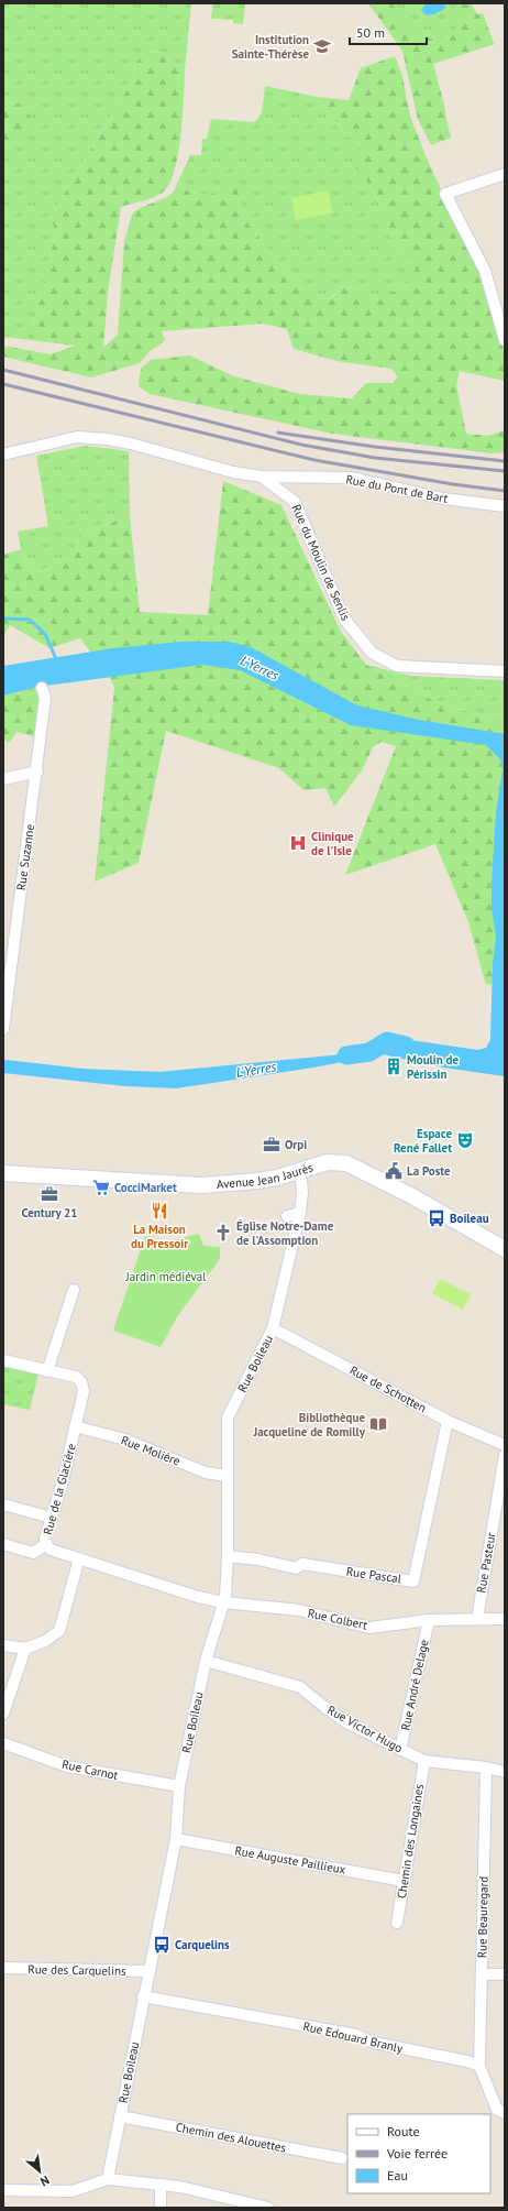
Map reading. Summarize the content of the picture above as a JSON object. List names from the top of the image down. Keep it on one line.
{"streets":{"street":["Rue du Pont de Bart","Rue du Moulin de Senlis","Rue Suzanne","Avenue Jean Jaurès","Rue Boileau","Rue de Schotten","Rue Molière","Rue de la Glacière","Rue Pasteur","Rue Pascal","Rue Colbert","Rue André Delage","Rue Victor Hugo","Rue Carnot","Chemin des Longaines","Rue Auguste Paillieux","Rue Beauregard","Rue des Carquelins","Rue Edouard Branly","Chemin des Alouettes"]},"crossings":[["Rue du Pont de Bart","Rue du Moulin de Senlis"],["Avenue Jean Jaurès","Rue Boileau"],["Rue Boileau","Rue de Schotten"],["Rue Boileau","Rue Molière"],["Rue Boileau","Rue de la Glacière"],["Rue Boileau","Rue Pascal"],["Rue Boileau","Rue Colbert"],["Rue Boileau","Rue Victor Hugo"],["Rue Boileau","Rue Carnot"],["Rue Boileau","Rue Auguste Paillieux"],["Rue Boileau","Rue des Carquelins"],["Rue Boileau","Rue Edouard Branly"],["Rue Boileau","Chemin des Alouettes"],["Rue de Schotten","Rue Pascal"],["Rue Molière","Rue de la Glacière"],["Rue de la Glacière","Rue Colbert"],["Rue Pasteur","Rue Colbert"],["Rue Colbert","Rue André Delage"],["Rue André Delage","Rue Victor Hugo"],["Rue Victor Hugo","Chemin des Longaines"],["Rue Victor Hugo","Rue Beauregard"],["Chemin des Longaines","Rue Auguste Paillieux"],["Rue Beauregard","Rue Edouard Branly"]],"water":["L'Yerres"],"parks":["Jardin médiéval"],"places":{"school or university":["Institution Sainte-Thérèse"],"hospital":["Clinique de l'Isle"],"building":["Moulin de Périssin"],"theatre":["Espace René Fallet"],"office":["Orpi","Century 21"],"public building":["La Poste"],"supermarket":["CocciMarket"],"restaurant":["La Maison du Pressoir"],"bus stop":["Boileau","Carquelins"],"church":["Église Notre-Dame de l'Assomption"],"library":["Bibliothèque Jacqueline de Romilly"]},"legend":["Route","Voie ferrée","Eau"],"scale_bar":"50 m","north":"bottom right"}
